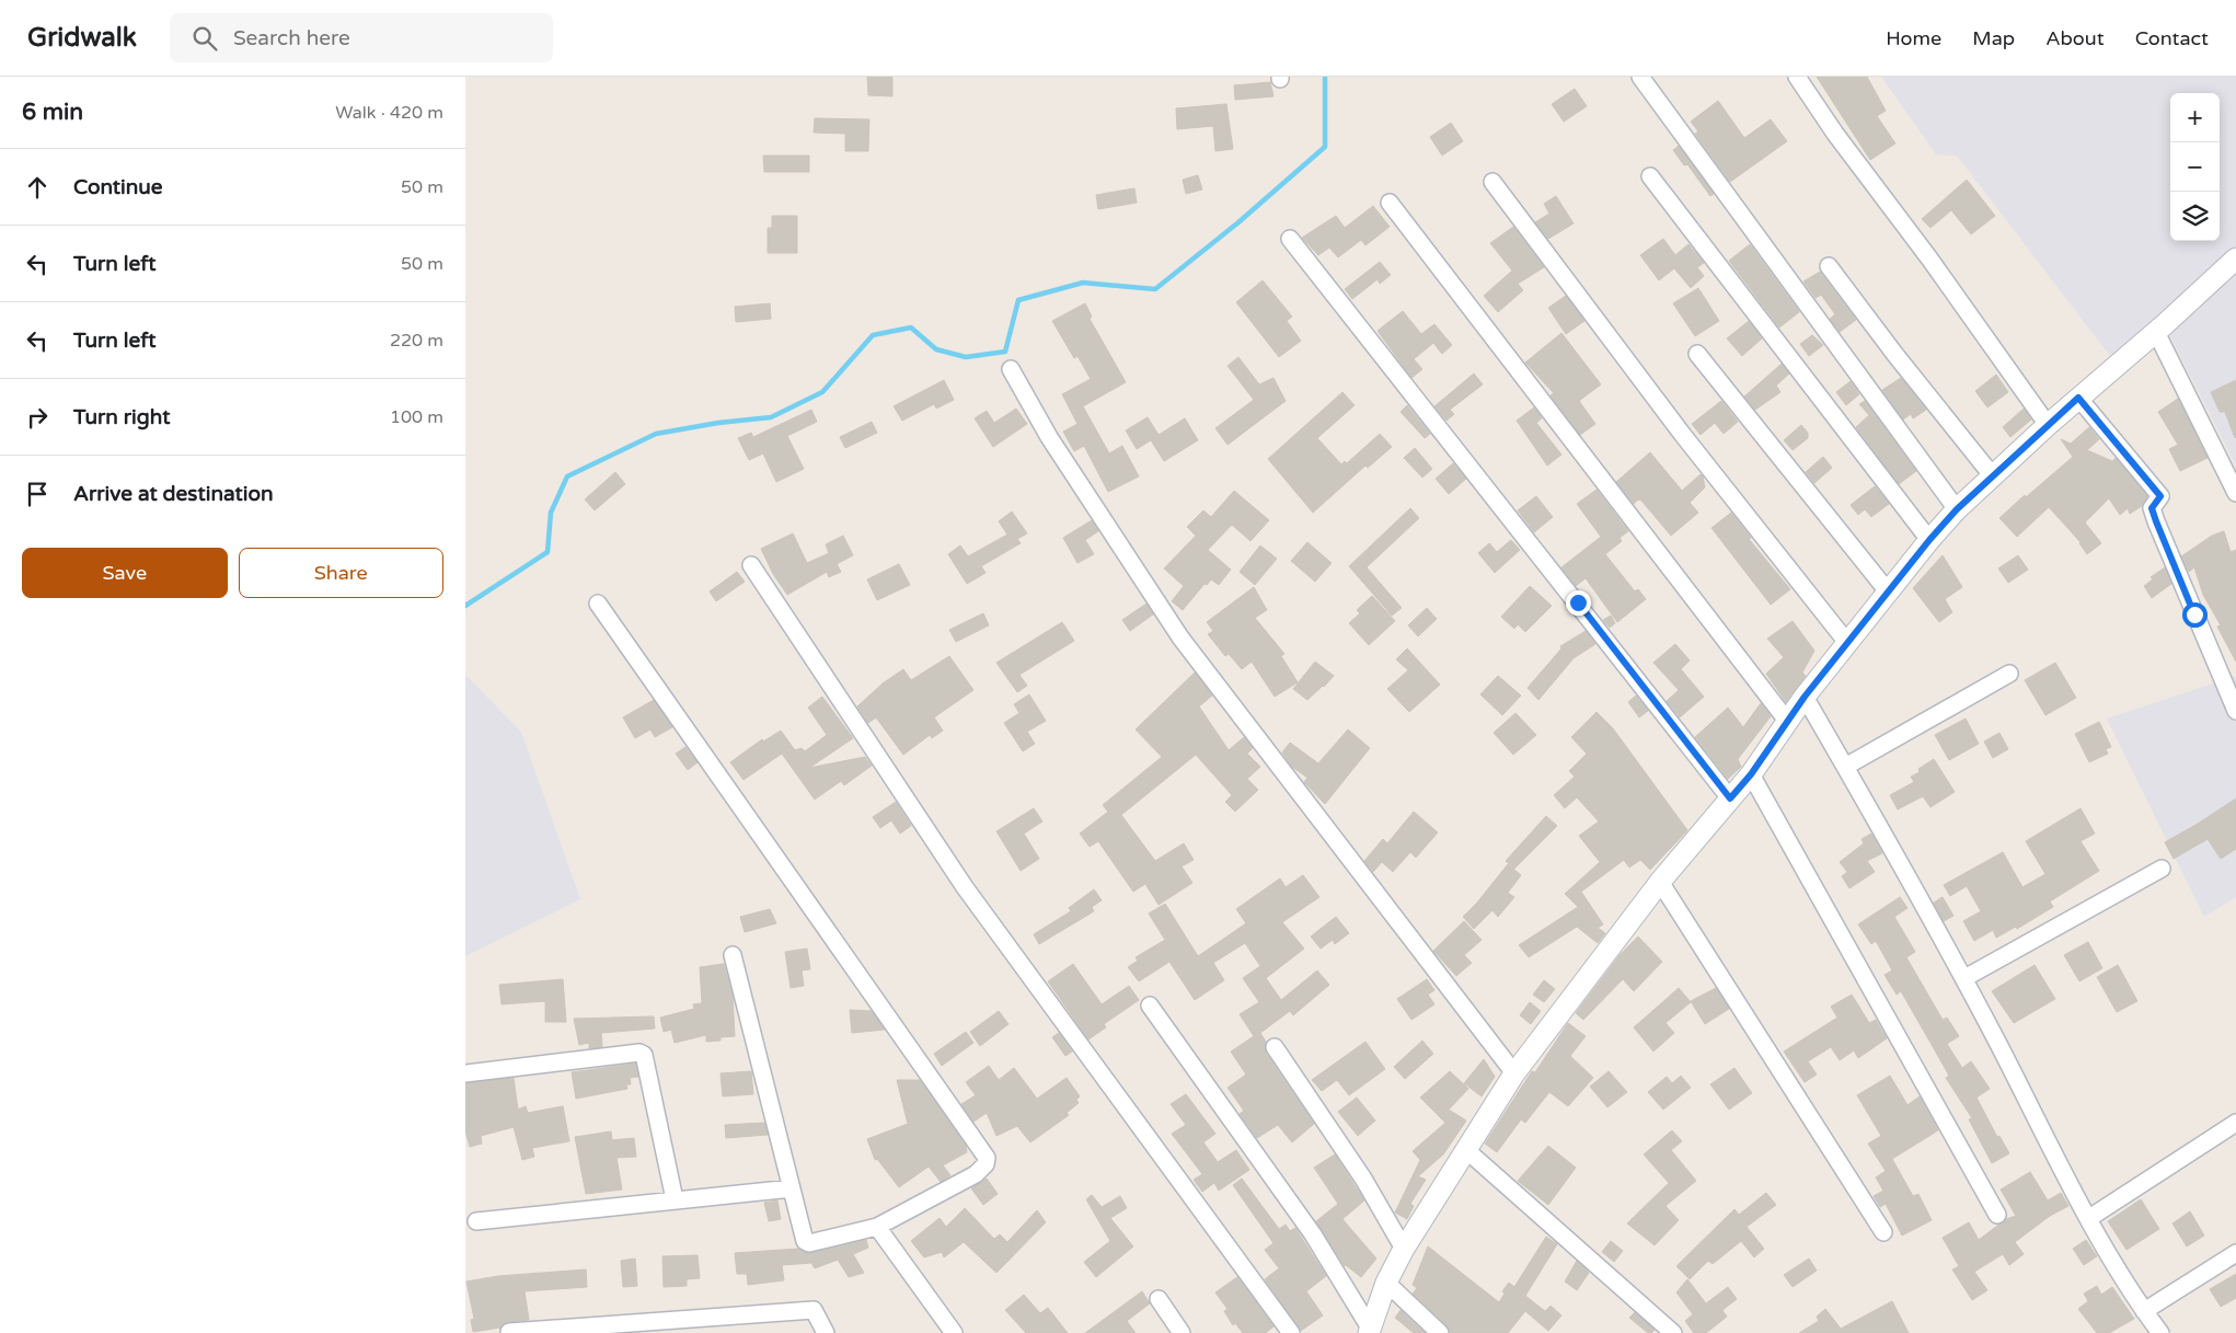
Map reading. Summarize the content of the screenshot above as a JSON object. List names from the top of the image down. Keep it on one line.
{"page":{"header":"Gridwalk","search":"Search here","nav":["Home","Map","About","Contact"],"heading":["6 min","Walk · 420 m"],"map_buttons":["+","−"],"list":[["Continue","50 m"],["Turn left","50 m"],["Turn left","220 m"],["Turn right","100 m"],"Arrive at destination"],"buttons":["Save","Share"]}}
